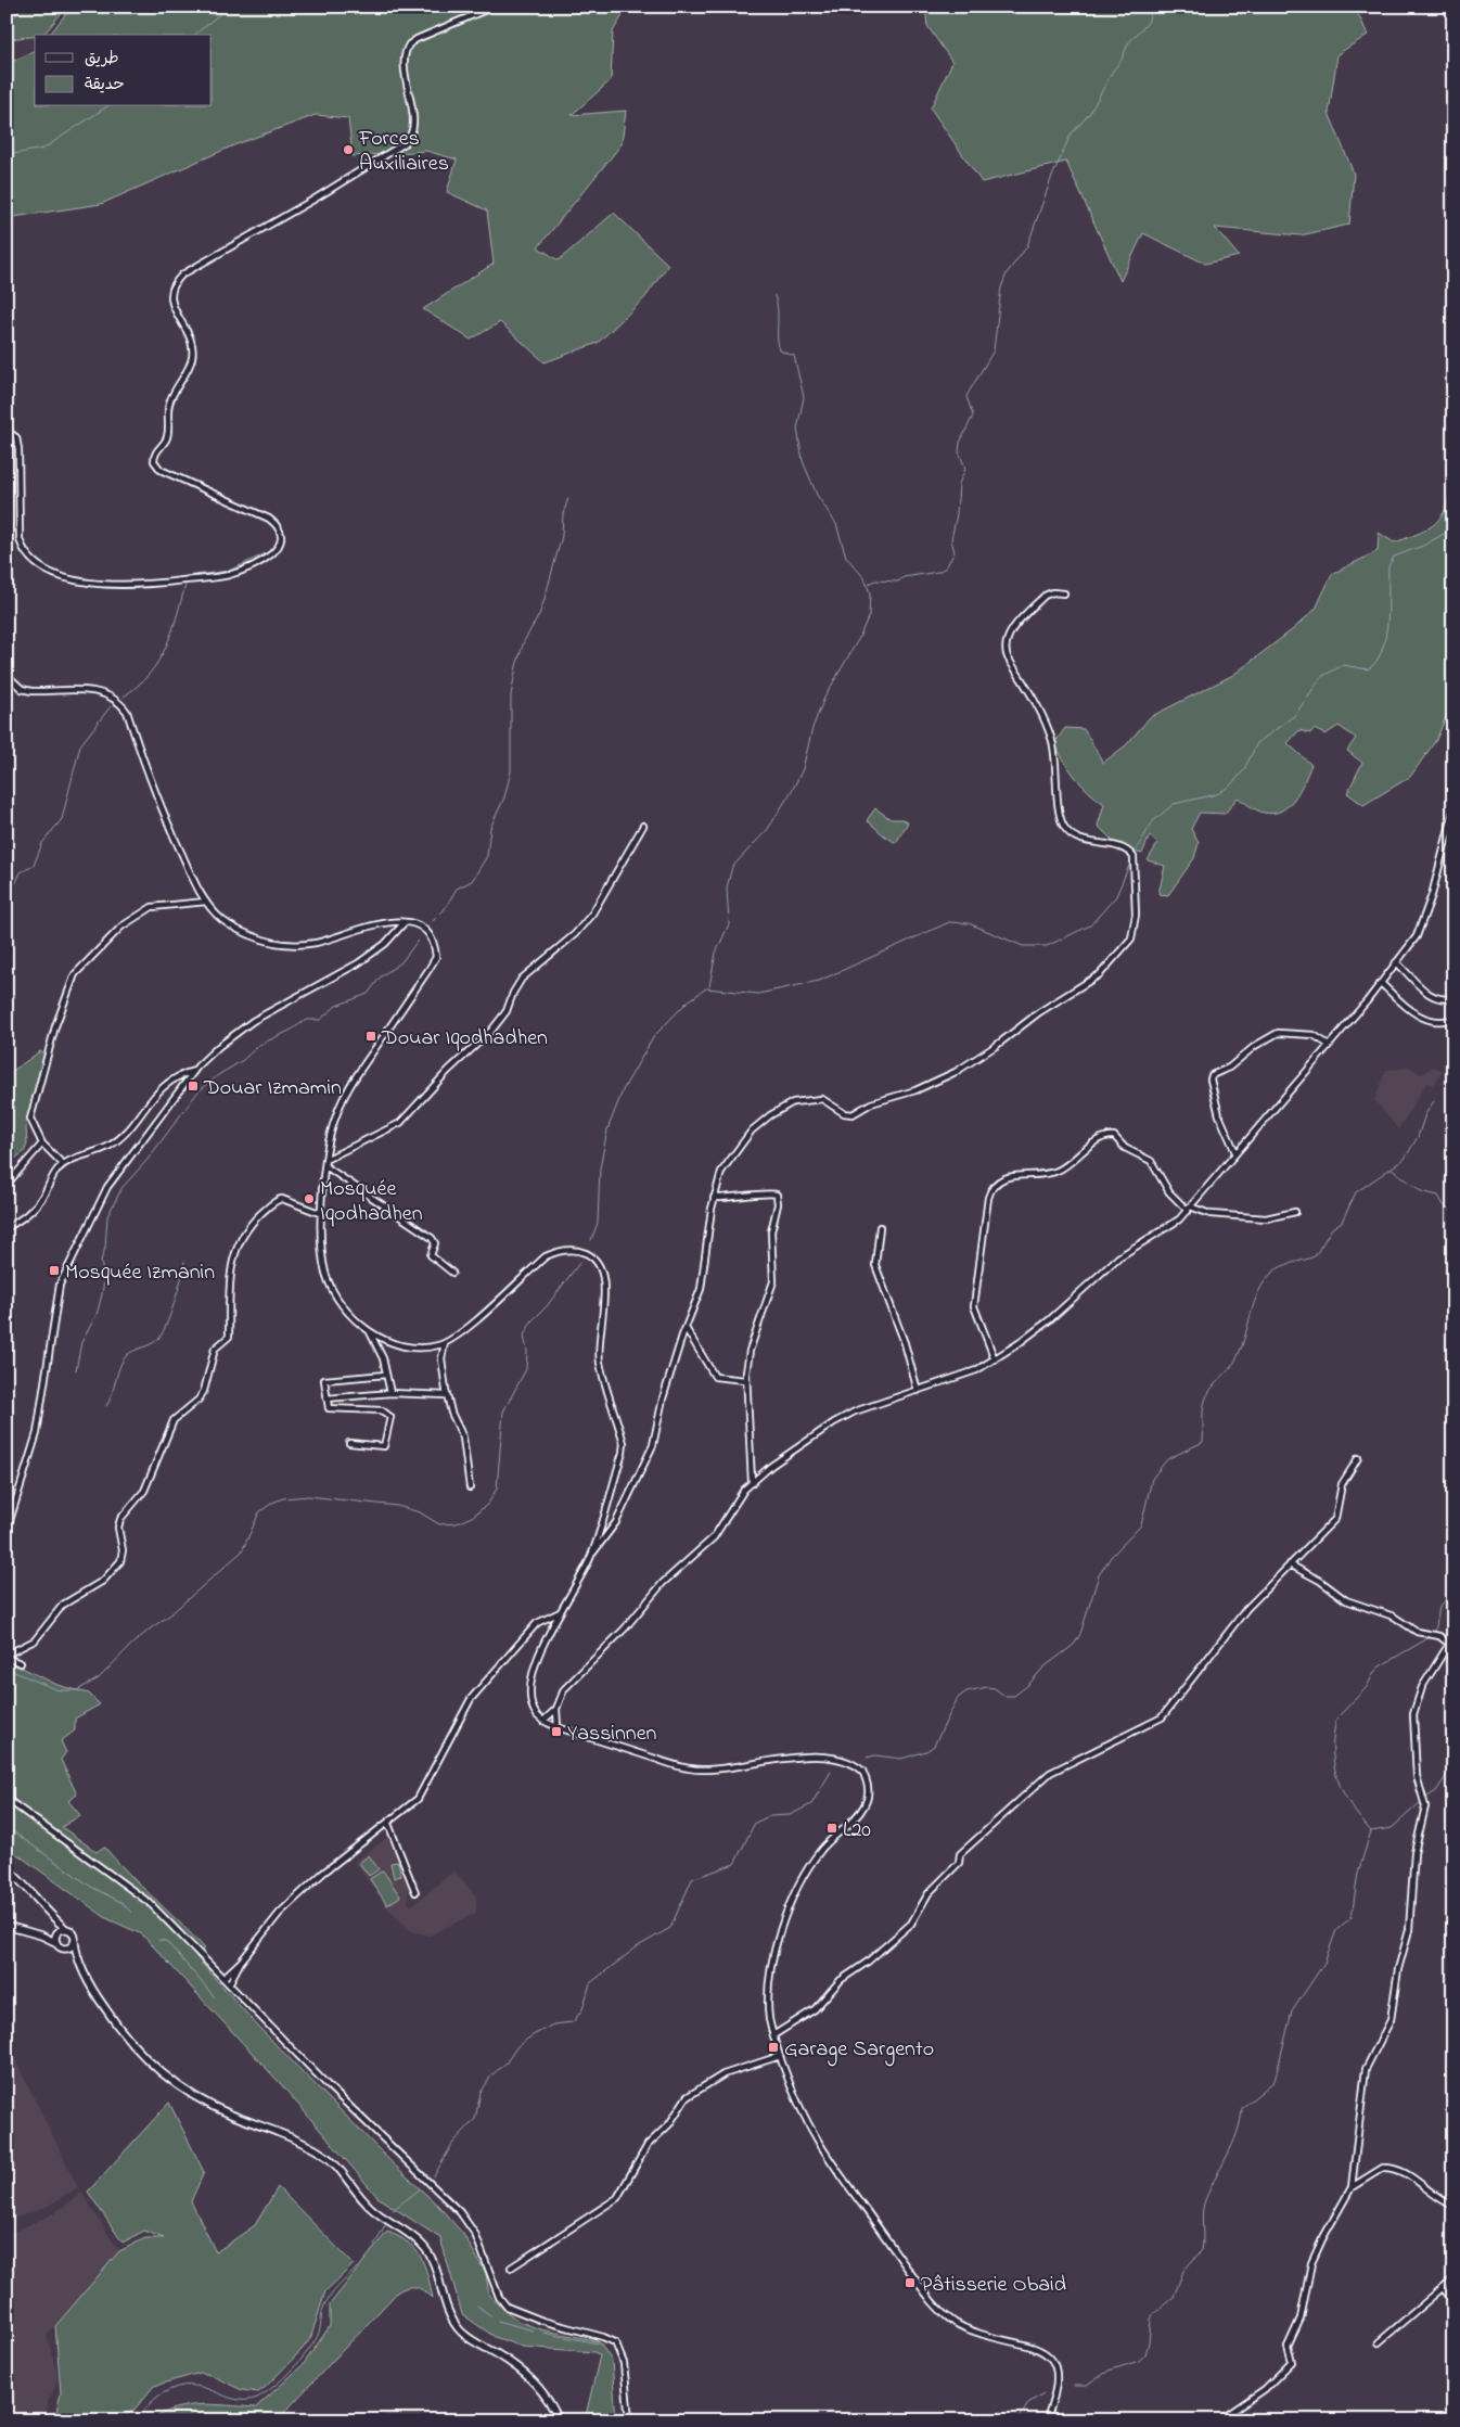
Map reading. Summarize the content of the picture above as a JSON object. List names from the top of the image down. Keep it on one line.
{"places":{"other":["Forces Auxiliaires","Mosquée Iqodhadhen"],"transit":["Douar Iqodhadhen","Douar Izmamin","Mosquée Izmanin","Yassinnen","L20","Garage Sargento","Pâtisserie Obaid"]},"legend":["طريق","حديقة"]}
